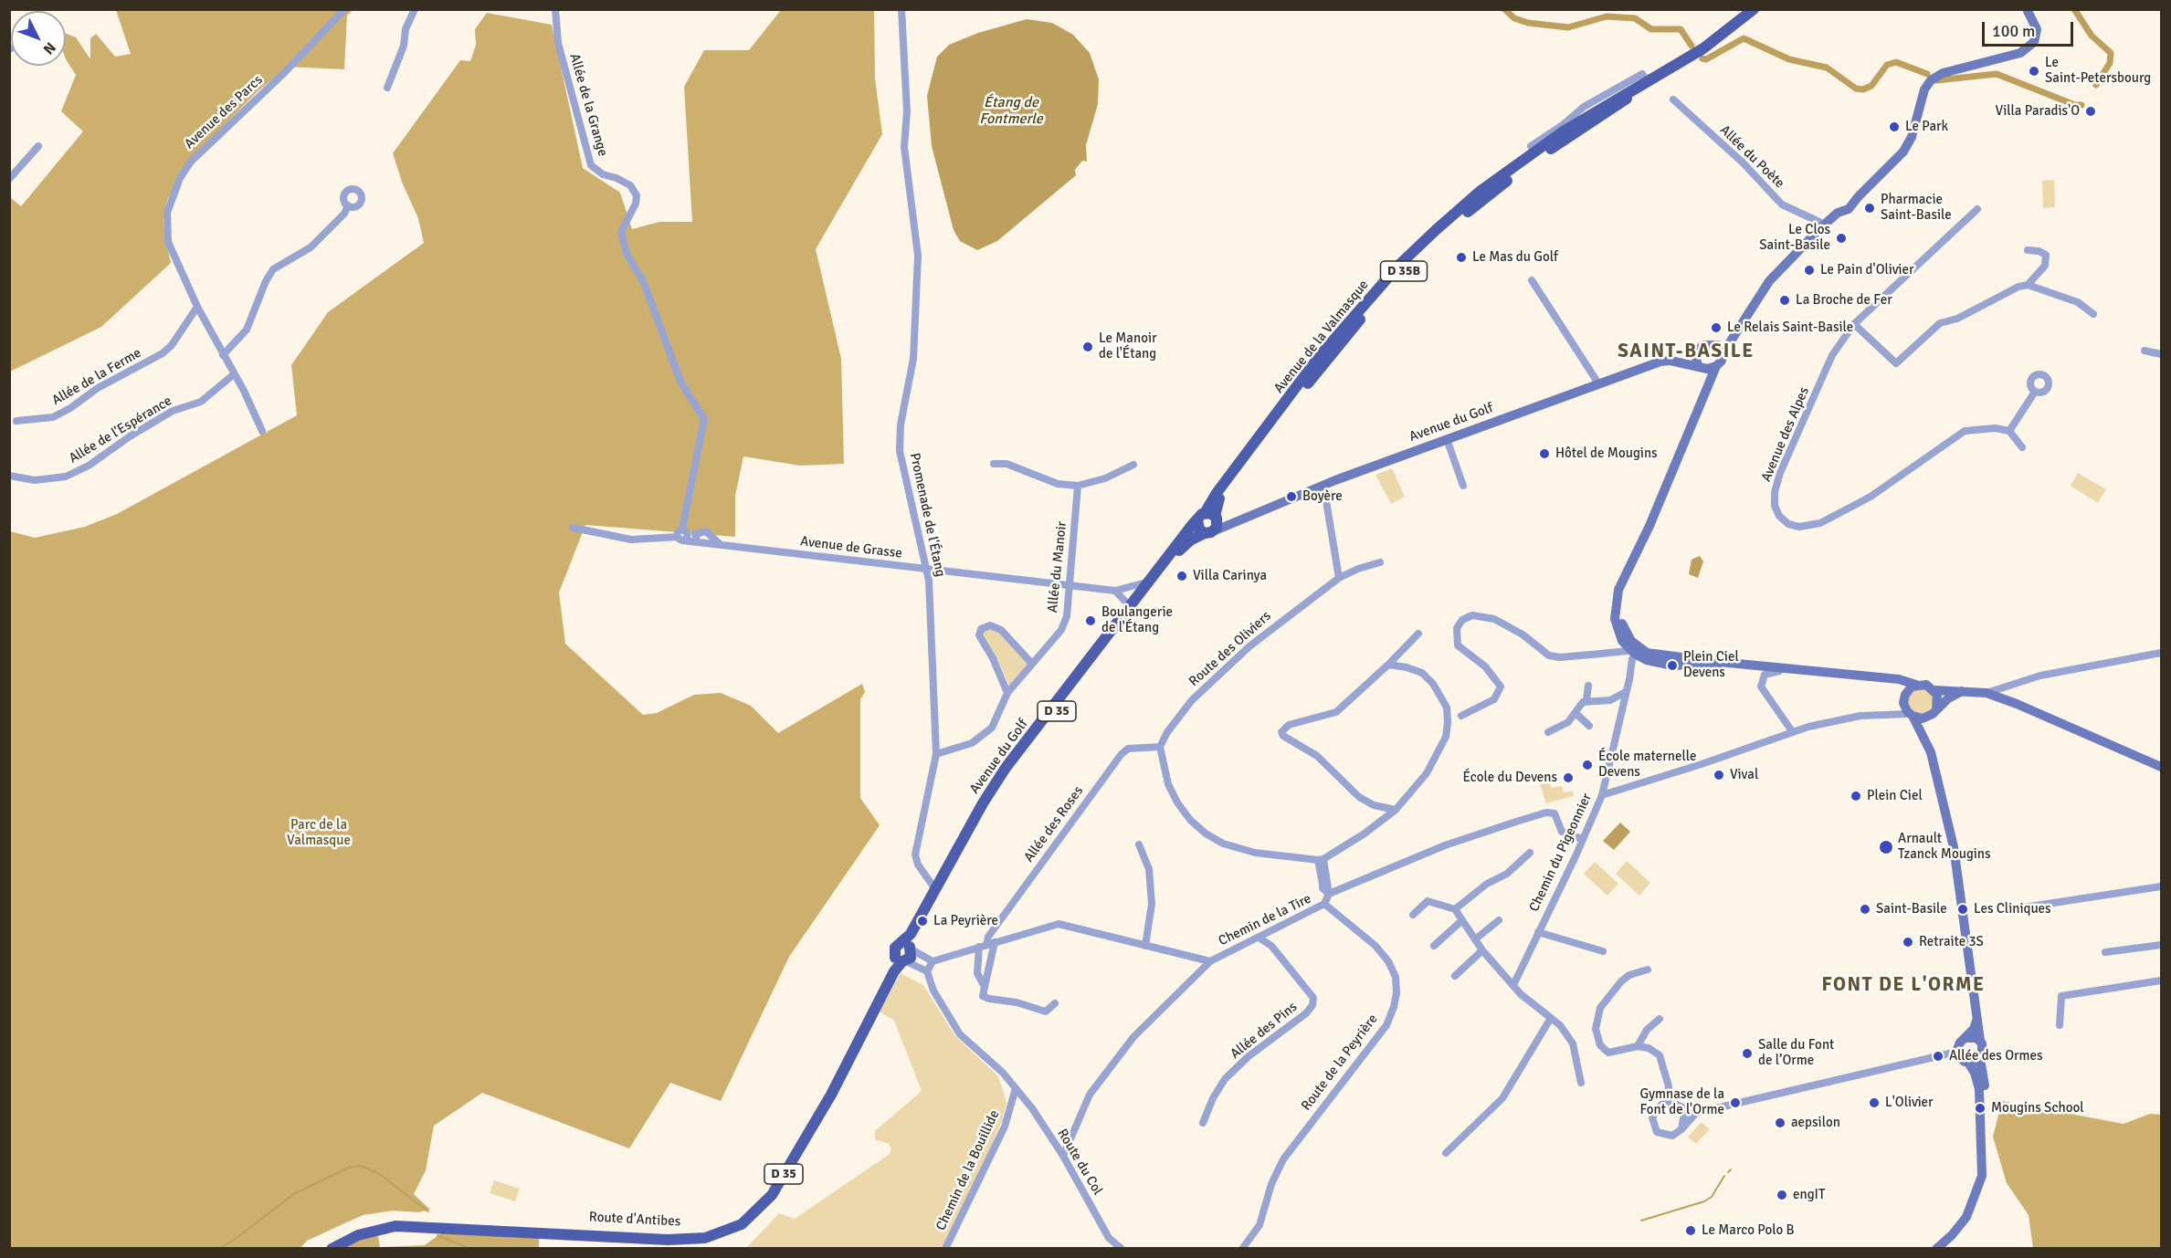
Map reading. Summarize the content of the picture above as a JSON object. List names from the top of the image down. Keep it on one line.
{"streets":{"main road":["D 35B","Avenue de la Valmasque","Avenue du Golf","D 35","Route d'Antibes"],"street":["Allée de la Grange","Avenue des Parcs","Allée du Poète","Allée de la Ferme","Allée de l'Espérance","Avenue des Alpes","Promenade de l'Étang","Avenue de Grasse","Allée du Manoir","Route des Oliviers","Allée des Roses","Chemin du Pigeonnier","Chemin de la Tire","Allée des Pins","Route de la Peyrière","Route du Col","Chemin de la Bouillide"]},"crossings":[["Avenue des Parcs","Allée de la Ferme"],["Avenue des Parcs","Allée de l'Espérance"],["Avenue de la Valmasque","Avenue du Golf"],["Avenue du Golf","Promenade de l'Étang"],["Avenue du Golf","Avenue de Grasse"],["Promenade de l'Étang","Avenue de Grasse"],["Promenade de l'Étang","Allée du Manoir"],["Avenue de Grasse","Allée du Manoir"],["Route des Oliviers","Allée des Roses"],["Allée des Roses","Chemin de la Tire"],["Chemin du Pigeonnier","Chemin de la Tire"],["Chemin de la Tire","Allée des Pins"],["Chemin de la Tire","Route de la Peyrière"],["Route du Col","Chemin de la Bouillide"]],"districts":["SAINT-BASILE","FONT DE L'ORME"],"water":["Étang de Fontmerle"],"parks":["Parc de la Valmasque"],"places":["Le Saint-Petersbourg","Villa Paradis'O","Le Park","Pharmacie Saint-Basile","Le Clos Saint-Basile","Le Mas du Golf","Le Pain d'Olivier","La Broche de Fer","Le Relais Saint-Basile","Le Manoir de l'Étang","Hôtel de Mougins","Boyère","Villa Carinya","Boulangerie de l'Étang","Plein Ciel Devens","École maternelle Devens","Vival","École du Devens","Plein Ciel","Arnault Tzanck Mougins","Saint-Basile","Les Cliniques","La Peyrière","Retraite 3S","Salle du Font de l’Orme","Allée des Ormes","Gymnase de la Font de l'Orme","L'Olivier","Mougins School","aepsilon","engIT","Le Marco Polo B"],"scale_bar":"100 m","north":"bottom right"}
